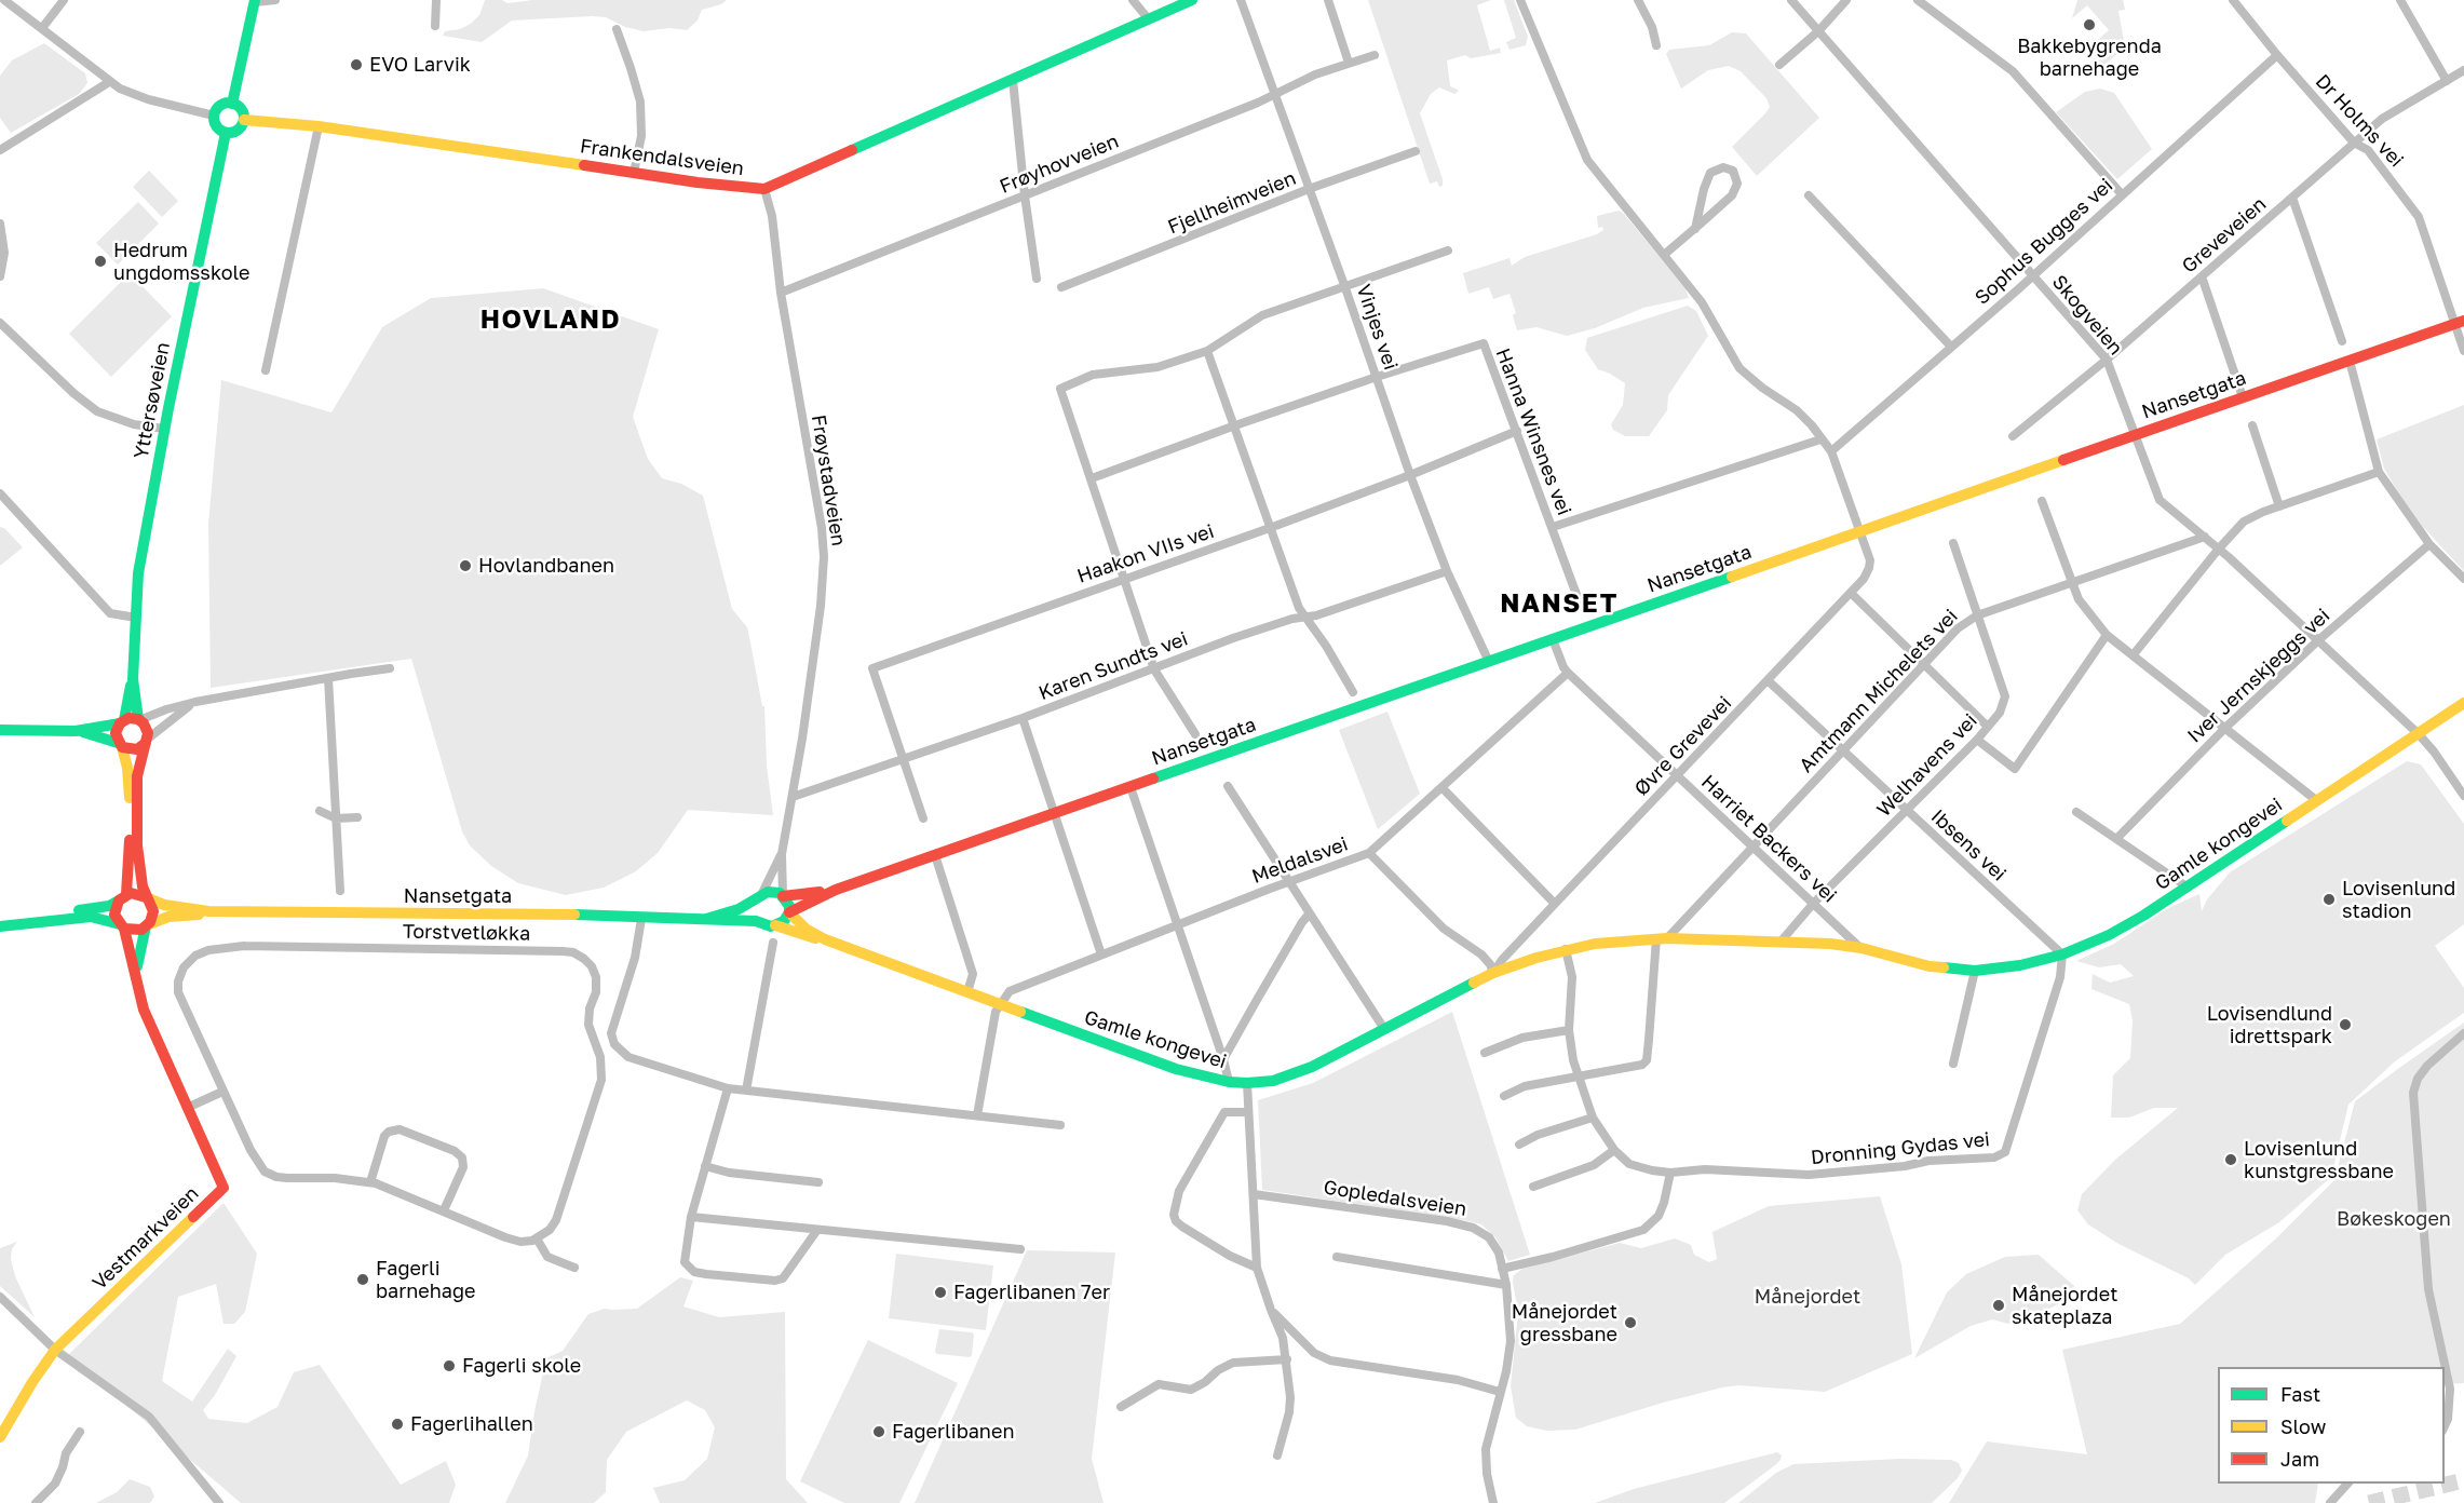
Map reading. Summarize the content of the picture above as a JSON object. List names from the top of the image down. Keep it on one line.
{"streets":{"main road":["Frankendalsveien","Nansetgata","Yttersøveien","Gamle kongevei","Vestmarkveien"],"street":["Dr Holms vei","Frøyhovveien","Fjellheimveien","Greveveien","Sophus Bugges vei","Skogveien","Vinjes vei","Hanna Winsnes vei","Frøystadveien","Haakon VIIs vei","Karen Sundts vei","Iver Jernskjeggs vei","Amtmann Michelets vei","Øvre Grevevei","Welhavens vei","Harriet Backers vei","Ibsens vei","Meldalsvei","Torstvetløkka","Dronning Gydas vei","Gopledalsveien"]},"crossings":[["Dr Holms vei","Greveveien"],["Dr Holms vei","Sophus Bugges vei"],["Dr Holms vei","Nansetgata"],["Frankendalsveien","Yttersøveien"],["Frankendalsveien","Frøystadveien"],["Frøyhovveien","Vinjes vei"],["Frøyhovveien","Frøystadveien"],["Fjellheimveien","Vinjes vei"],["Greveveien","Skogveien"],["Sophus Bugges vei","Skogveien"],["Sophus Bugges vei","Øvre Grevevei"],["Skogveien","Nansetgata"],["Skogveien","Iver Jernskjeggs vei"],["Skogveien","Amtmann Michelets vei"],["Skogveien","Gamle kongevei"],["Vinjes vei","Nansetgata"],["Vinjes vei","Hanna Winsnes vei"],["Vinjes vei","Haakon VIIs vei"],["Vinjes vei","Karen Sundts vei"],["Nansetgata","Frøystadveien"],["Nansetgata","Øvre Grevevei"],["Nansetgata","Harriet Backers vei"],["Nansetgata","Gamle kongevei"],["Nansetgata","Vestmarkveien"],["Hanna Winsnes vei","Haakon VIIs vei"],["Frøystadveien","Karen Sundts vei"],["Frøystadveien","Gamle kongevei"],["Haakon VIIs vei","Karen Sundts vei"],["Amtmann Michelets vei","Welhavens vei"],["Amtmann Michelets vei","Harriet Backers vei"],["Amtmann Michelets vei","Gamle kongevei"],["Amtmann Michelets vei","Ibsens vei"],["Øvre Grevevei","Harriet Backers vei"],["Øvre Grevevei","Gamle kongevei"],["Øvre Grevevei","Ibsens vei"],["Welhavens vei","Harriet Backers vei"],["Welhavens vei","Gamle kongevei"],["Welhavens vei","Ibsens vei"],["Harriet Backers vei","Gamle kongevei"],["Harriet Backers vei","Meldalsvei"],["Gamle kongevei","Ibsens vei"],["Gamle kongevei","Meldalsvei"],["Gamle kongevei","Dronning Gydas vei"],["Ibsens vei","Dronning Gydas vei"]],"districts":["HOVLAND","NANSET"],"parks":["Bøkeskogen","Månejordet"],"places":["Bakkebygrenda barnehage","EVO Larvik","Hedrum ungdomsskole","Hovlandbanen","Lovisenlund stadion","Lovisendlund idrettspark","Lovisenlund kunstgressbane","Fagerli barnehage","Fagerlibanen 7er","Månejordet skateplaza","Månejordet gressbane","Fagerli skole","Fagerlihallen","Fagerlibanen"],"legend":["Fast","Slow","Jam"]}
